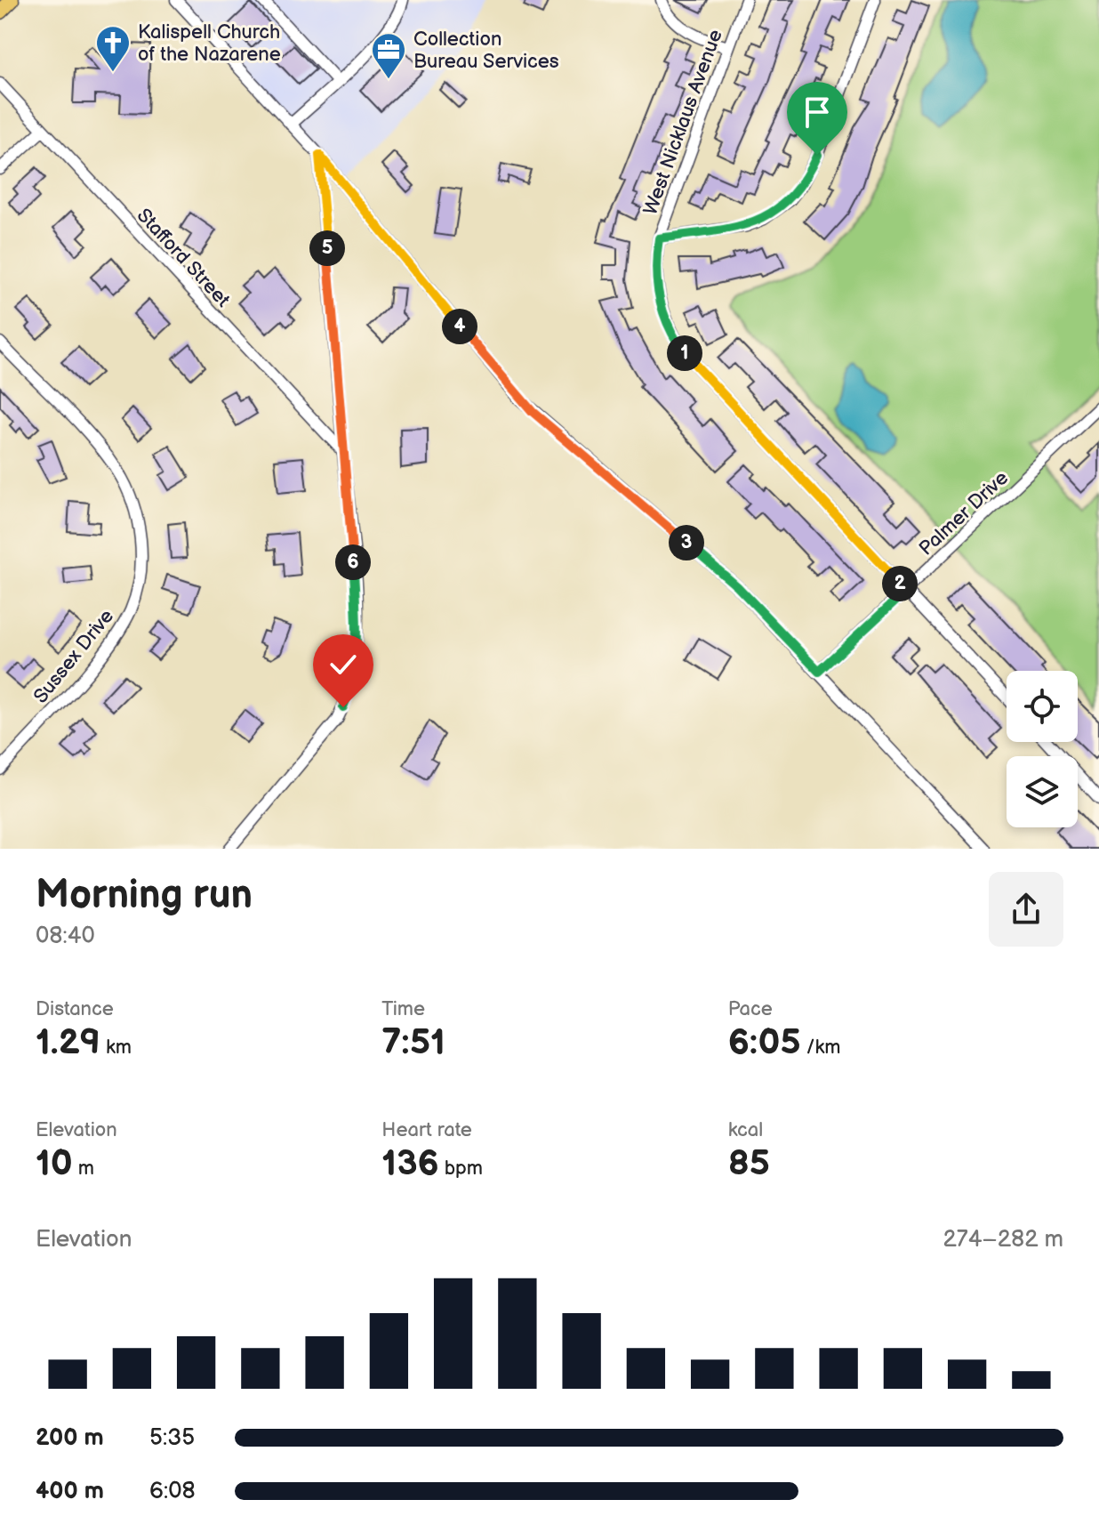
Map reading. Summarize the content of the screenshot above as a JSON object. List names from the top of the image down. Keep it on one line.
{"streets":{"street":["West Nicklaus Avenue","Stafford Street","Palmer Drive","Sussex Drive"]},"crossings":[["West Nicklaus Avenue","Palmer Drive"]],"places":{"church":["Kalispell Church of the Nazarene"],"office":["Collection Bureau Services"]},"page":{"pins":["5","4","1","3","6","2"],"heading":["Morning run","08:40"],"stats":[["Distance","1.29 km"],["Time","7:51"],["Pace","6:05 /km"],["Elevation","10 m"],["Heart rate","136 bpm"],["kcal","85"]],"chart":["Elevation","274–282 m"],"list":[{"name":"200 m","note":"5:35"},{"name":"400 m","note":"6:08"}]}}
